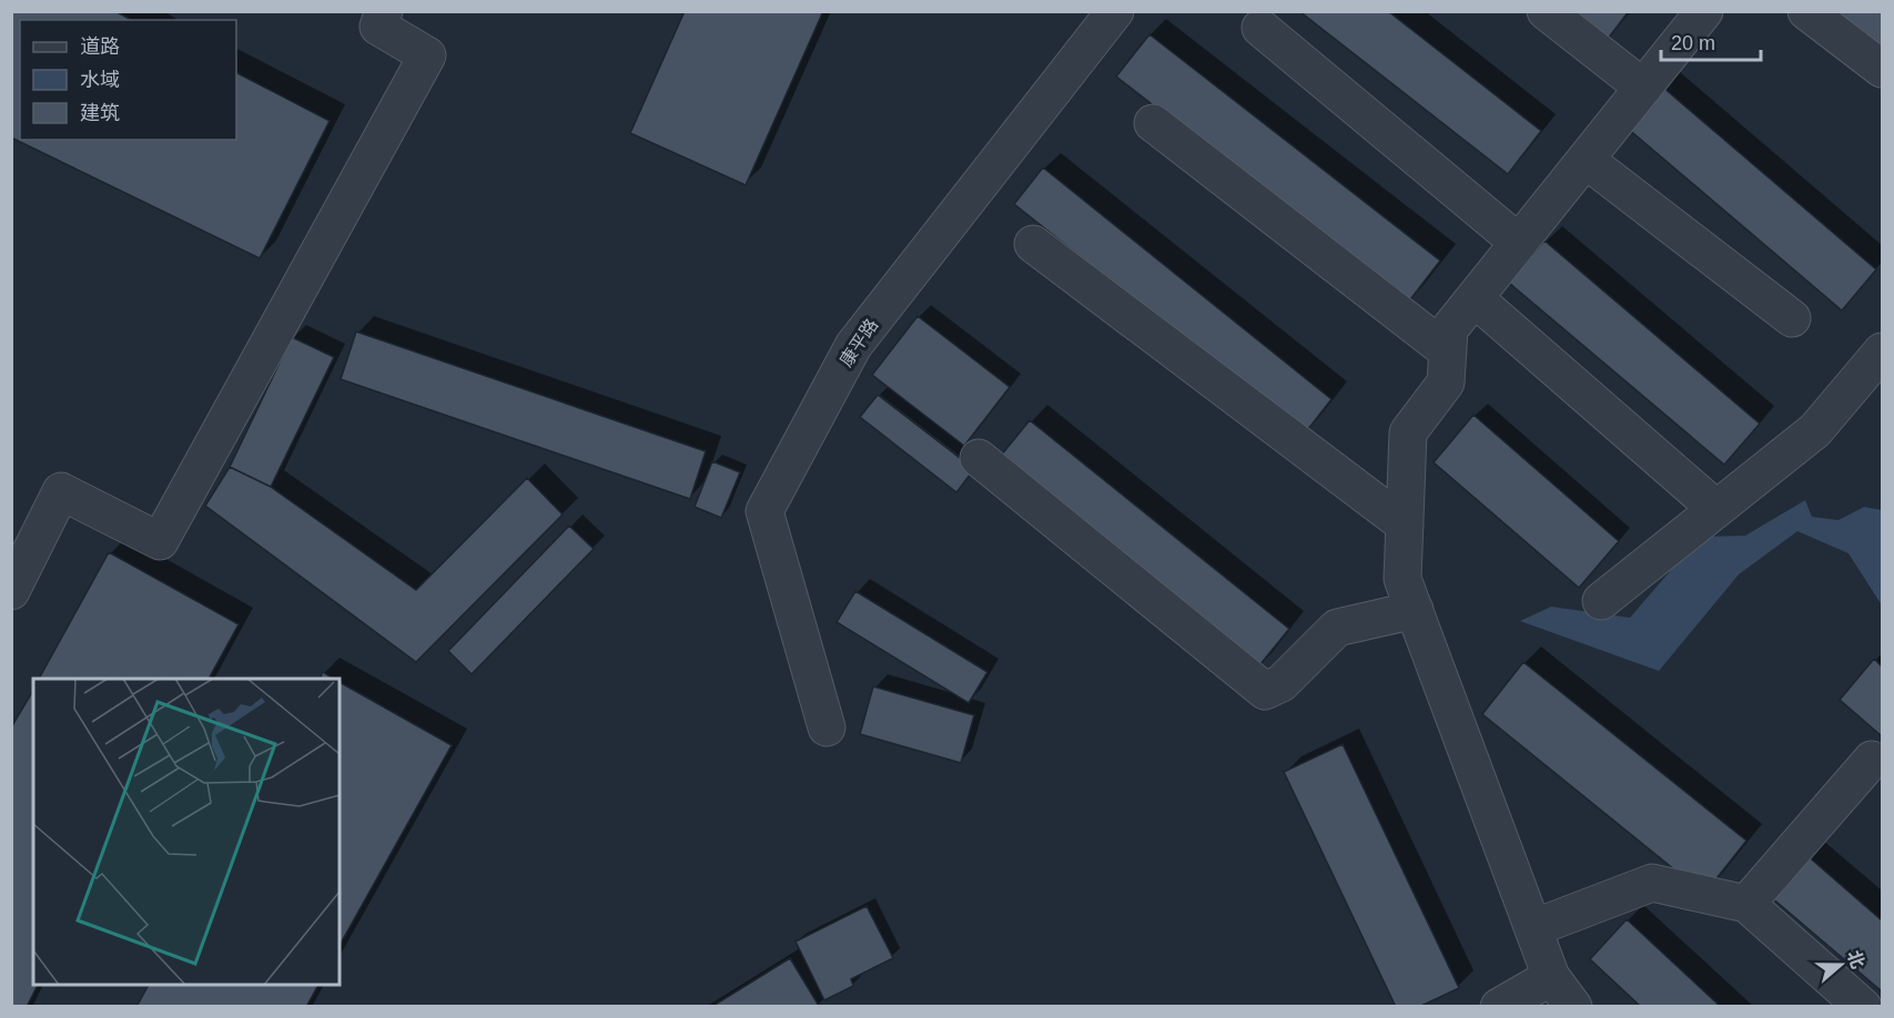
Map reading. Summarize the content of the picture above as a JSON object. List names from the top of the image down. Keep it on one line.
{"streets":{"street":["康平路"]},"legend":["道路","水域","建筑"],"scale_bar":"20 m","north":"right"}
